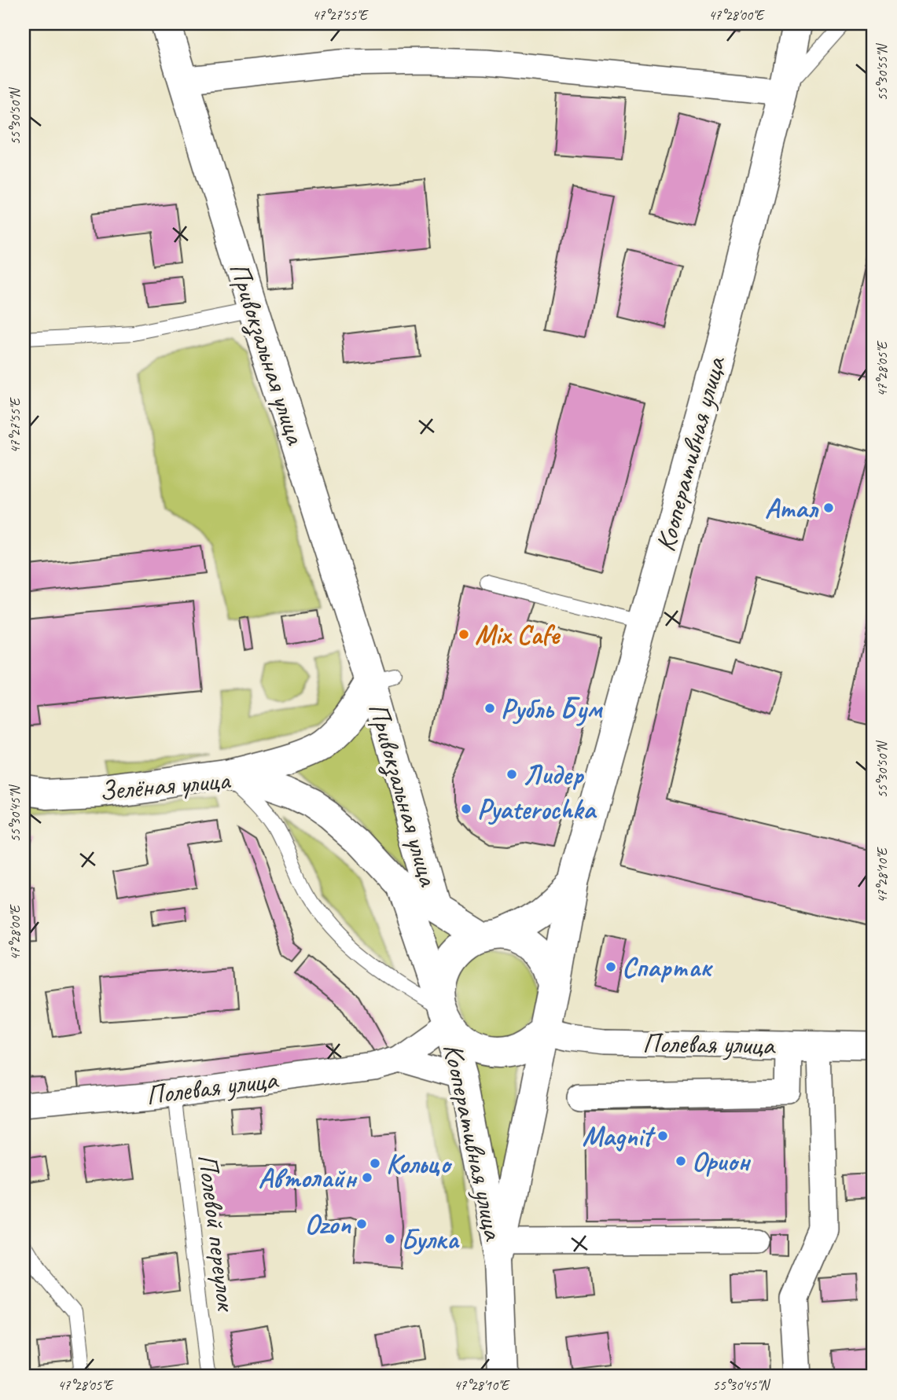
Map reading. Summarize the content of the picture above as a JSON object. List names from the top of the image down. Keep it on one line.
{"streets":{"street":["Привокзальная улица","Кооперативная улица","Зелёная улица","Полевая улица"],"lane":["Полевой переулок"]},"crossings":[["Привокзальная улица","Зелёная улица"],["Кооперативная улица","Зелёная улица"],["Кооперативная улица","Полевая улица"],["Зелёная улица","Полевая улица"],["Полевая улица","Полевой переулок"]],"places":["Атал","Mix Cafe","Рубль Бум","Лидер","Pyaterochka","Спартак","Magnit","Орион","Кольцо","Автолайн","Ozon","Булка"],"coordinates":["47°27'55\"E","47°28'00\"E","55°30'55\"N","55°30'50\"N","47°28'05\"E","55°30'45\"N","47°28'10\"E"]}
